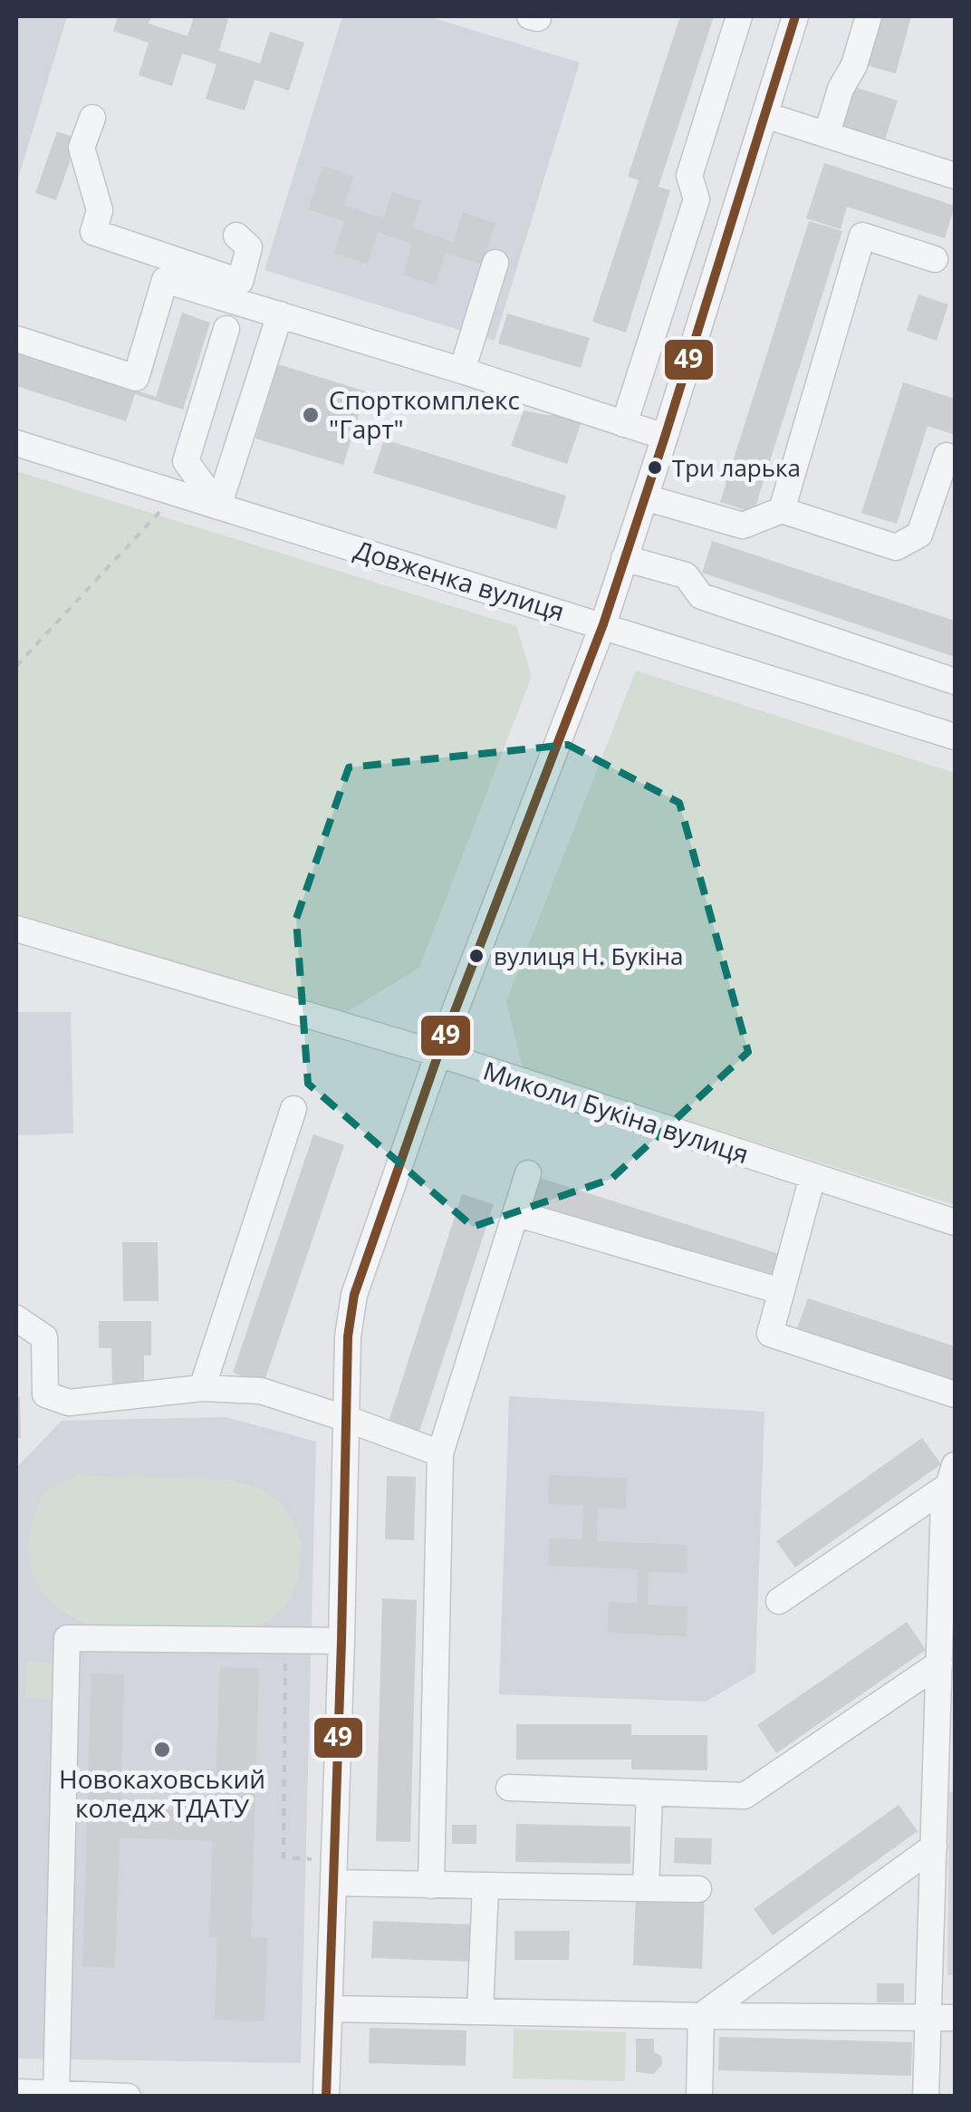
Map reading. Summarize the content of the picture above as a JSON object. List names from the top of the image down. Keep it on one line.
{"streets":{"street":["Довженка вулиця","Миколи Букіна вулиця"]},"places":["Спорткомплекс \"Гарт\"","Три ларька","вулиця Н. Букіна","Новокаховський коледж ТДАТУ"],"lines":["transit line 49"]}
